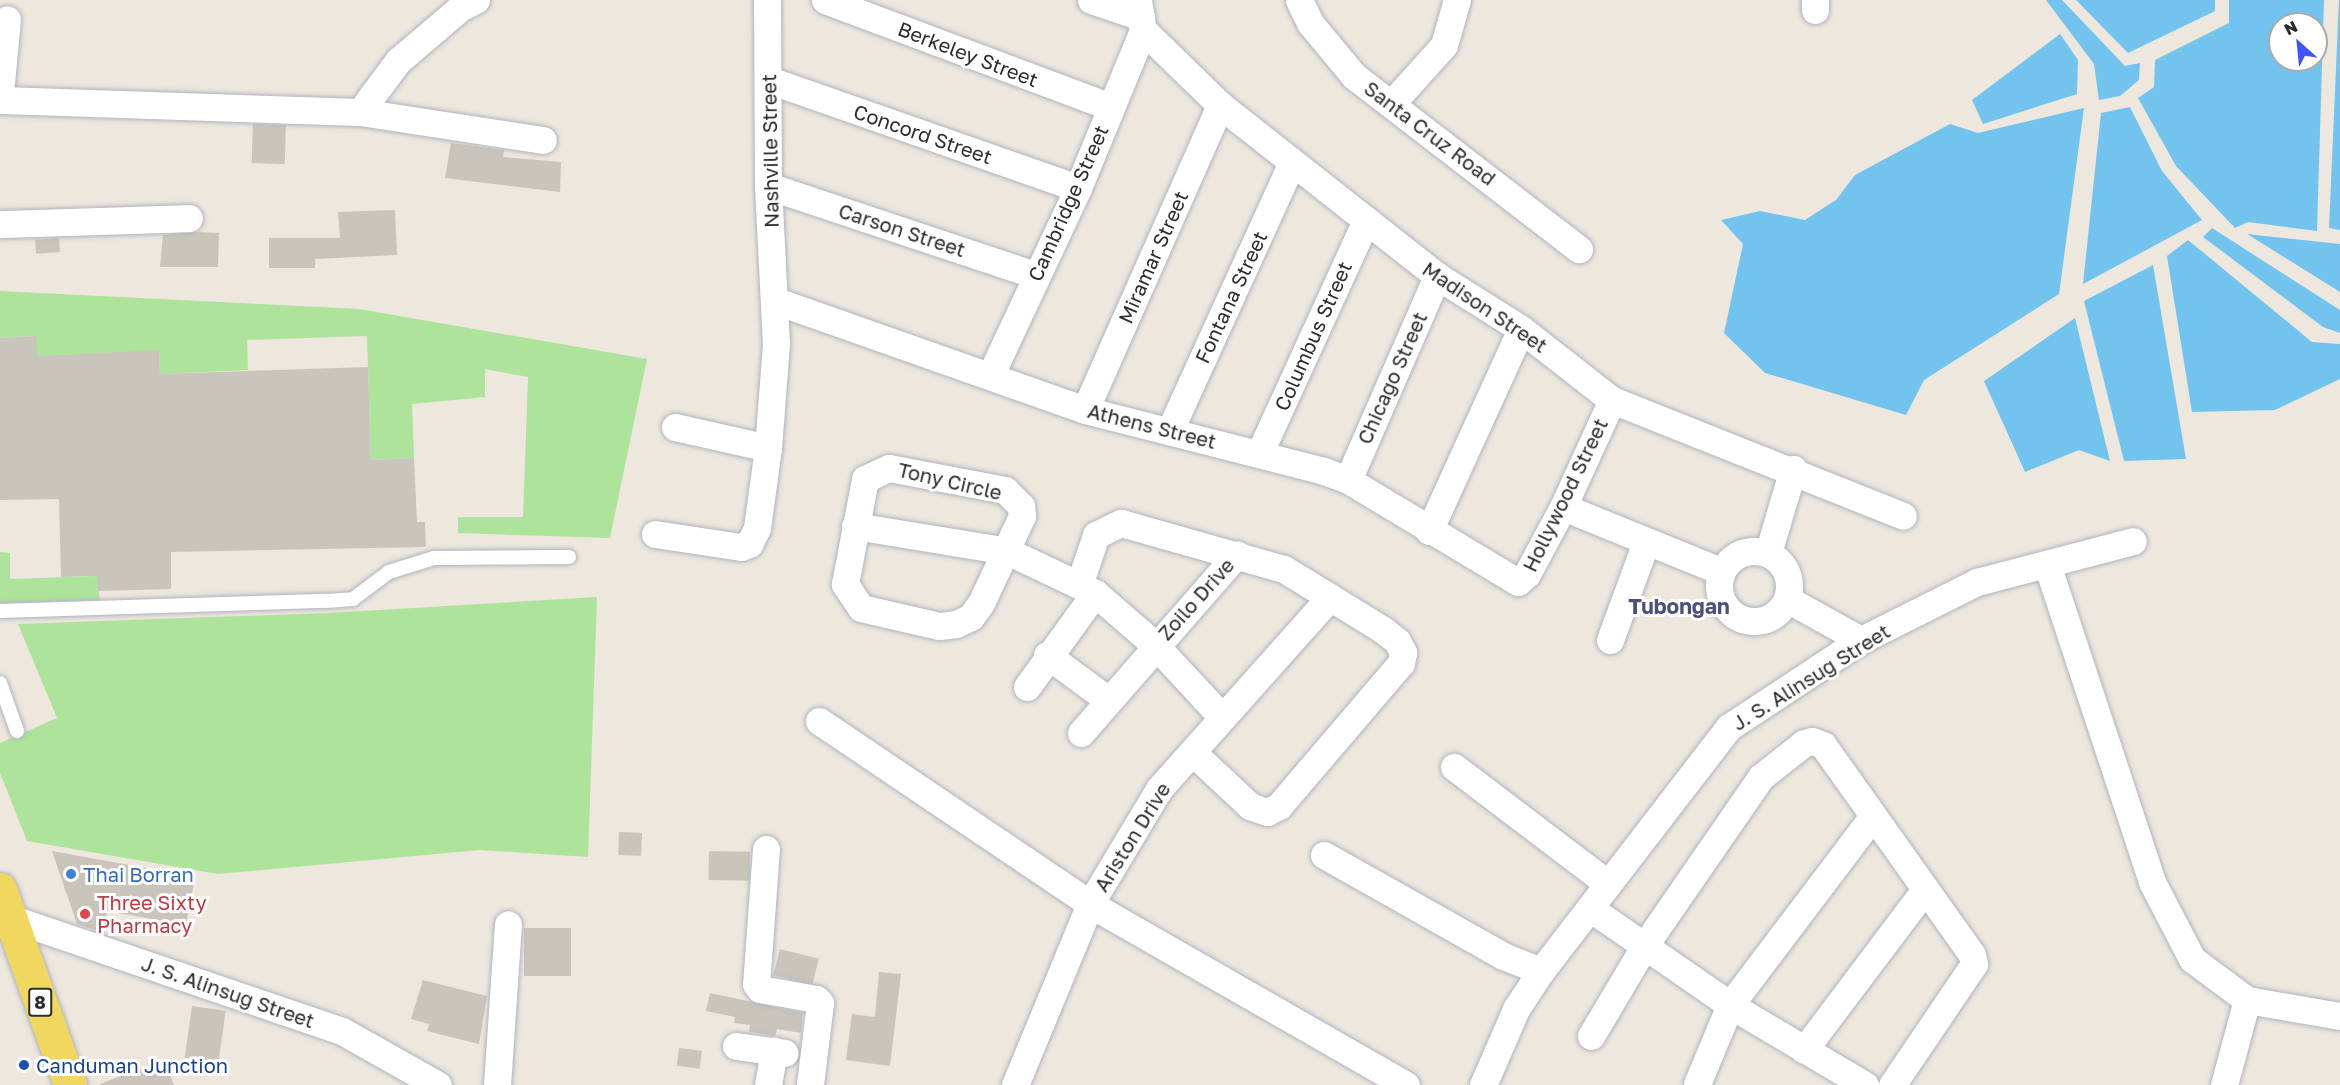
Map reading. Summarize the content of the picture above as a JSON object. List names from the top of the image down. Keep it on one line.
{"streets":{"main road":["8"],"street":["Berkeley Street","Santa Cruz Road","Concord Street","Nashville Street","Cambridge Street","Carson Street","Miramar Street","Fontana Street","Madison Street","Columbus Street","Chicago Street","Athens Street","Tony Circle","Hollywood Street","Zoilo Drive","J. S. Alinsug Street","Ariston Drive"]},"crossings":[["Berkeley Street","Cambridge Street"],["Concord Street","Nashville Street"],["Concord Street","Cambridge Street"],["Nashville Street","Carson Street"],["Nashville Street","Athens Street"],["Cambridge Street","Carson Street"],["Cambridge Street","Madison Street"],["Cambridge Street","Athens Street"],["Miramar Street","Madison Street"],["Miramar Street","Athens Street"],["Fontana Street","Madison Street"],["Fontana Street","Athens Street"],["Madison Street","Columbus Street"],["Madison Street","Chicago Street"],["Madison Street","Hollywood Street"],["Columbus Street","Athens Street"],["Chicago Street","Athens Street"],["Athens Street","Hollywood Street"],["J. S. Alinsug Street","8"]],"districts":["Tubongan"],"places":["Thai Borran","Three Sixty Pharmacy","Canduman Junction"],"north":"top left"}
